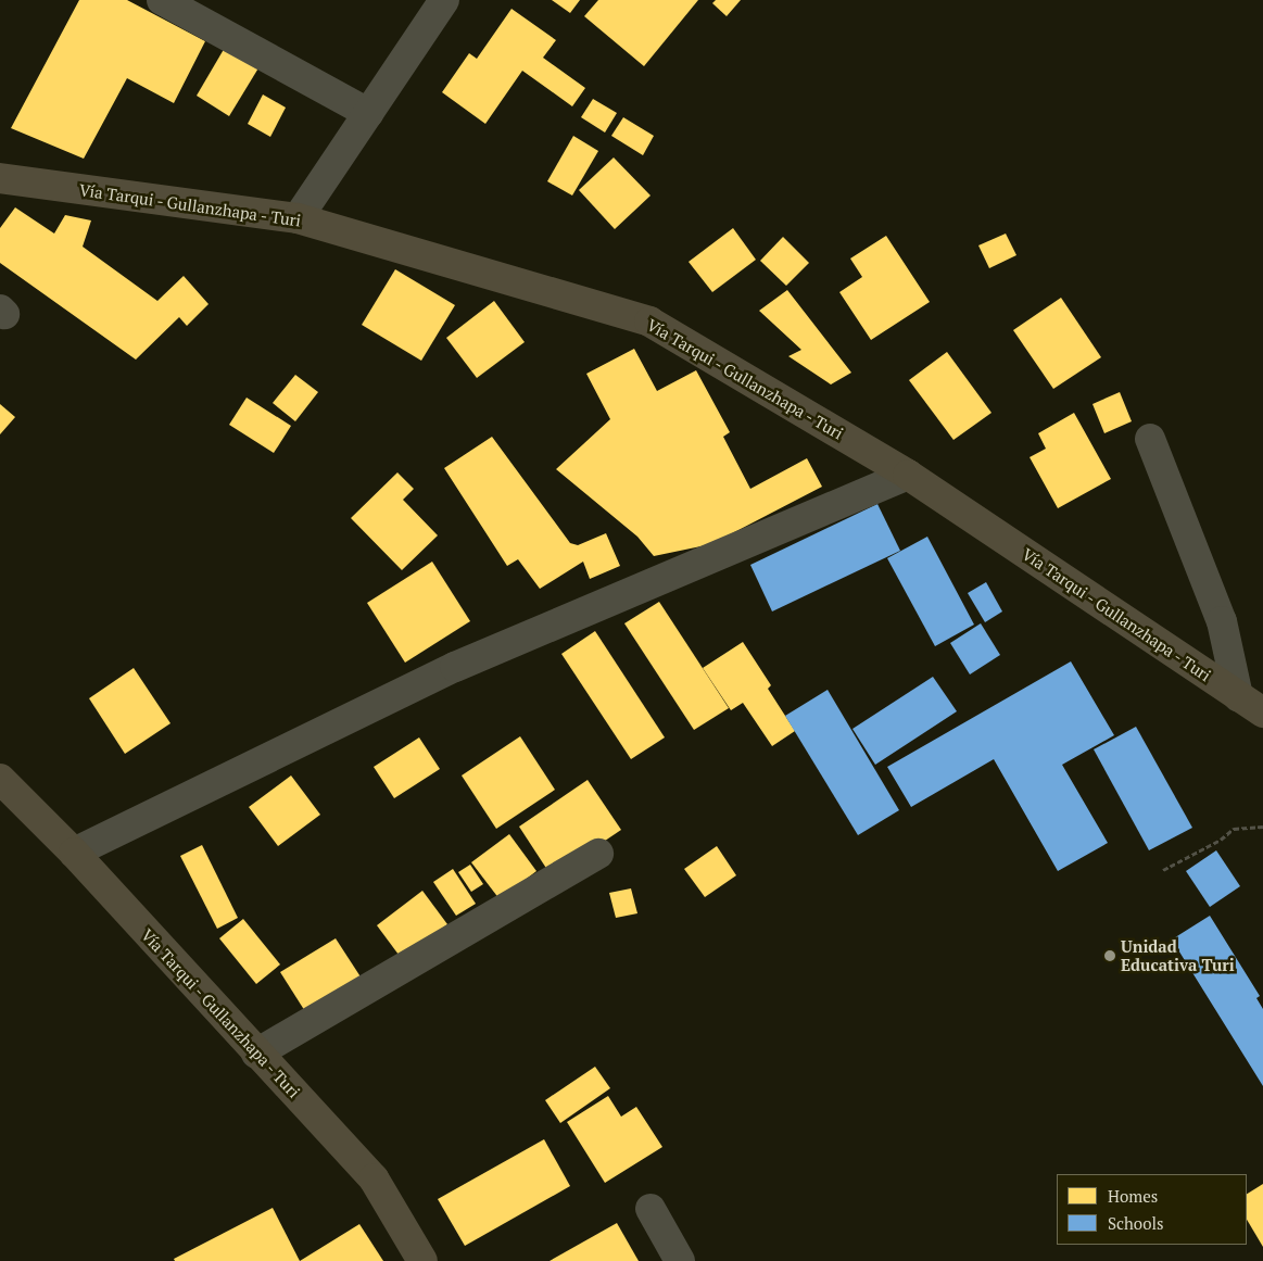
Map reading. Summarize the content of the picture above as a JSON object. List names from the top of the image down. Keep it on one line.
{"streets":{"main road":["Vía Tarqui - Gullanzhapa - Turi"]},"places":["Unidad Educativa Turi"],"legend":["Homes","Schools"]}
